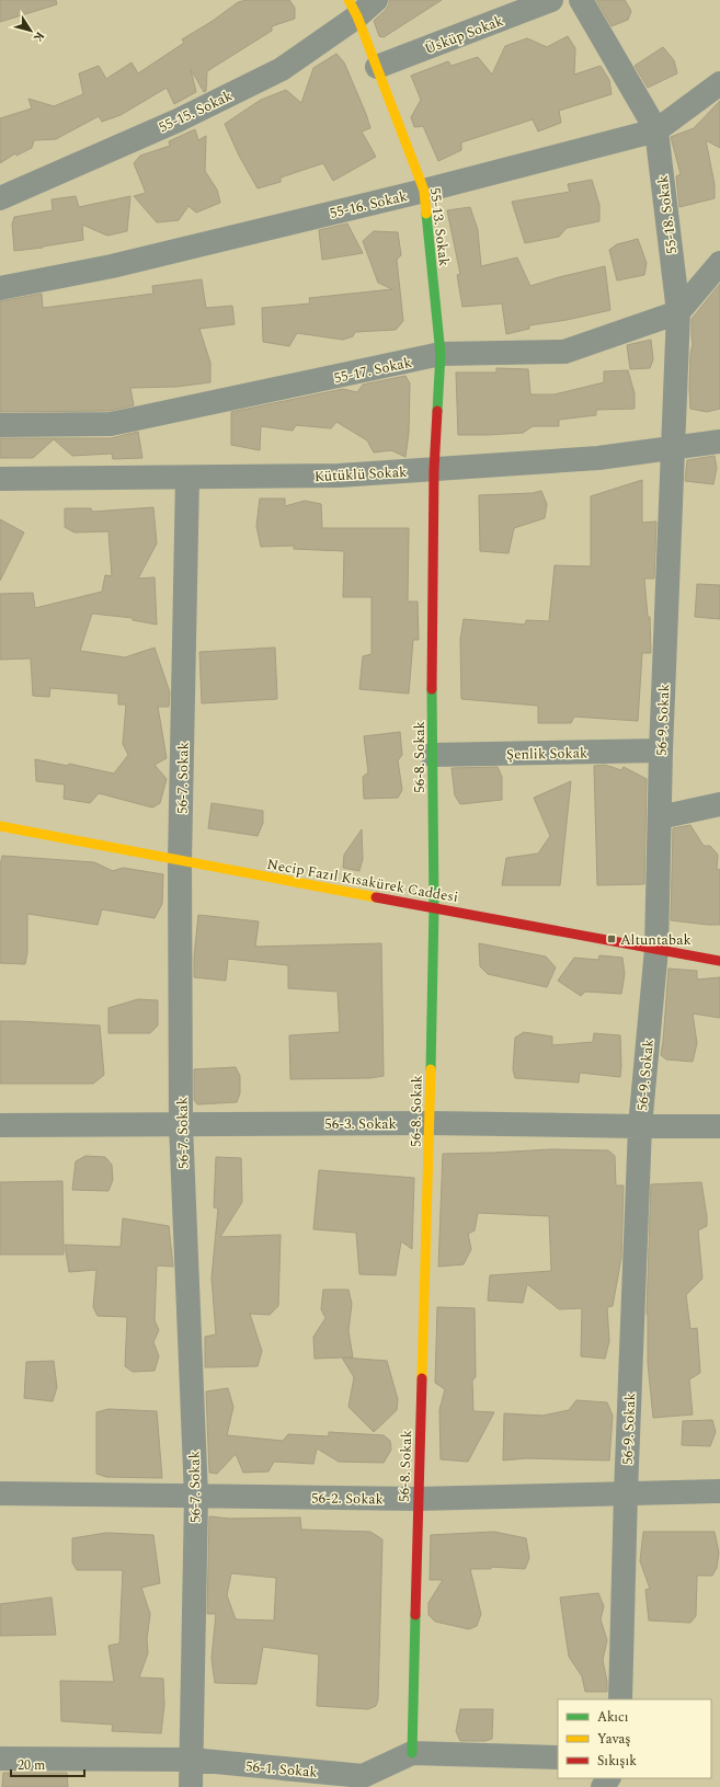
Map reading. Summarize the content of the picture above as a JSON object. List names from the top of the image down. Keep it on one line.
{"streets":{"street":["Üsküp Sokak","55-15. Sokak","55-16. Sokak","55-18. Sokak","55-13. Sokak","55-17. Sokak","Kütüklü Sokak","56-9. Sokak","Şenlik Sokak","56-8. Sokak","56-7. Sokak","Necip Fazıl Kısakürek Caddesi","56-3. Sokak","56-2. Sokak","56-1. Sokak"]},"crossings":[["Üsküp Sokak","55-13. Sokak"],["55-15. Sokak","55-13. Sokak"],["55-16. Sokak","55-18. Sokak"],["55-16. Sokak","55-13. Sokak"],["55-18. Sokak","55-17. Sokak"],["55-18. Sokak","Kütüklü Sokak"],["55-18. Sokak","56-9. Sokak"],["55-13. Sokak","55-17. Sokak"],["55-13. Sokak","Kütüklü Sokak"],["55-13. Sokak","56-8. Sokak"],["Kütüklü Sokak","56-9. Sokak"],["Kütüklü Sokak","56-8. Sokak"],["Kütüklü Sokak","56-7. Sokak"],["56-9. Sokak","Şenlik Sokak"],["56-9. Sokak","Necip Fazıl Kısakürek Caddesi"],["56-9. Sokak","56-3. Sokak"],["56-9. Sokak","56-2. Sokak"],["Şenlik Sokak","56-8. Sokak"],["56-8. Sokak","Necip Fazıl Kısakürek Caddesi"],["56-8. Sokak","56-3. Sokak"],["56-8. Sokak","56-2. Sokak"],["56-8. Sokak","56-1. Sokak"],["56-7. Sokak","Necip Fazıl Kısakürek Caddesi"],["56-7. Sokak","56-3. Sokak"],["56-7. Sokak","56-2. Sokak"],["56-7. Sokak","56-1. Sokak"]],"places":{"transit":["Altuntabak"]},"legend":["Akıcı","Yavaş","Sıkışık"],"scale_bar":"20 m","north":"bottom right"}
